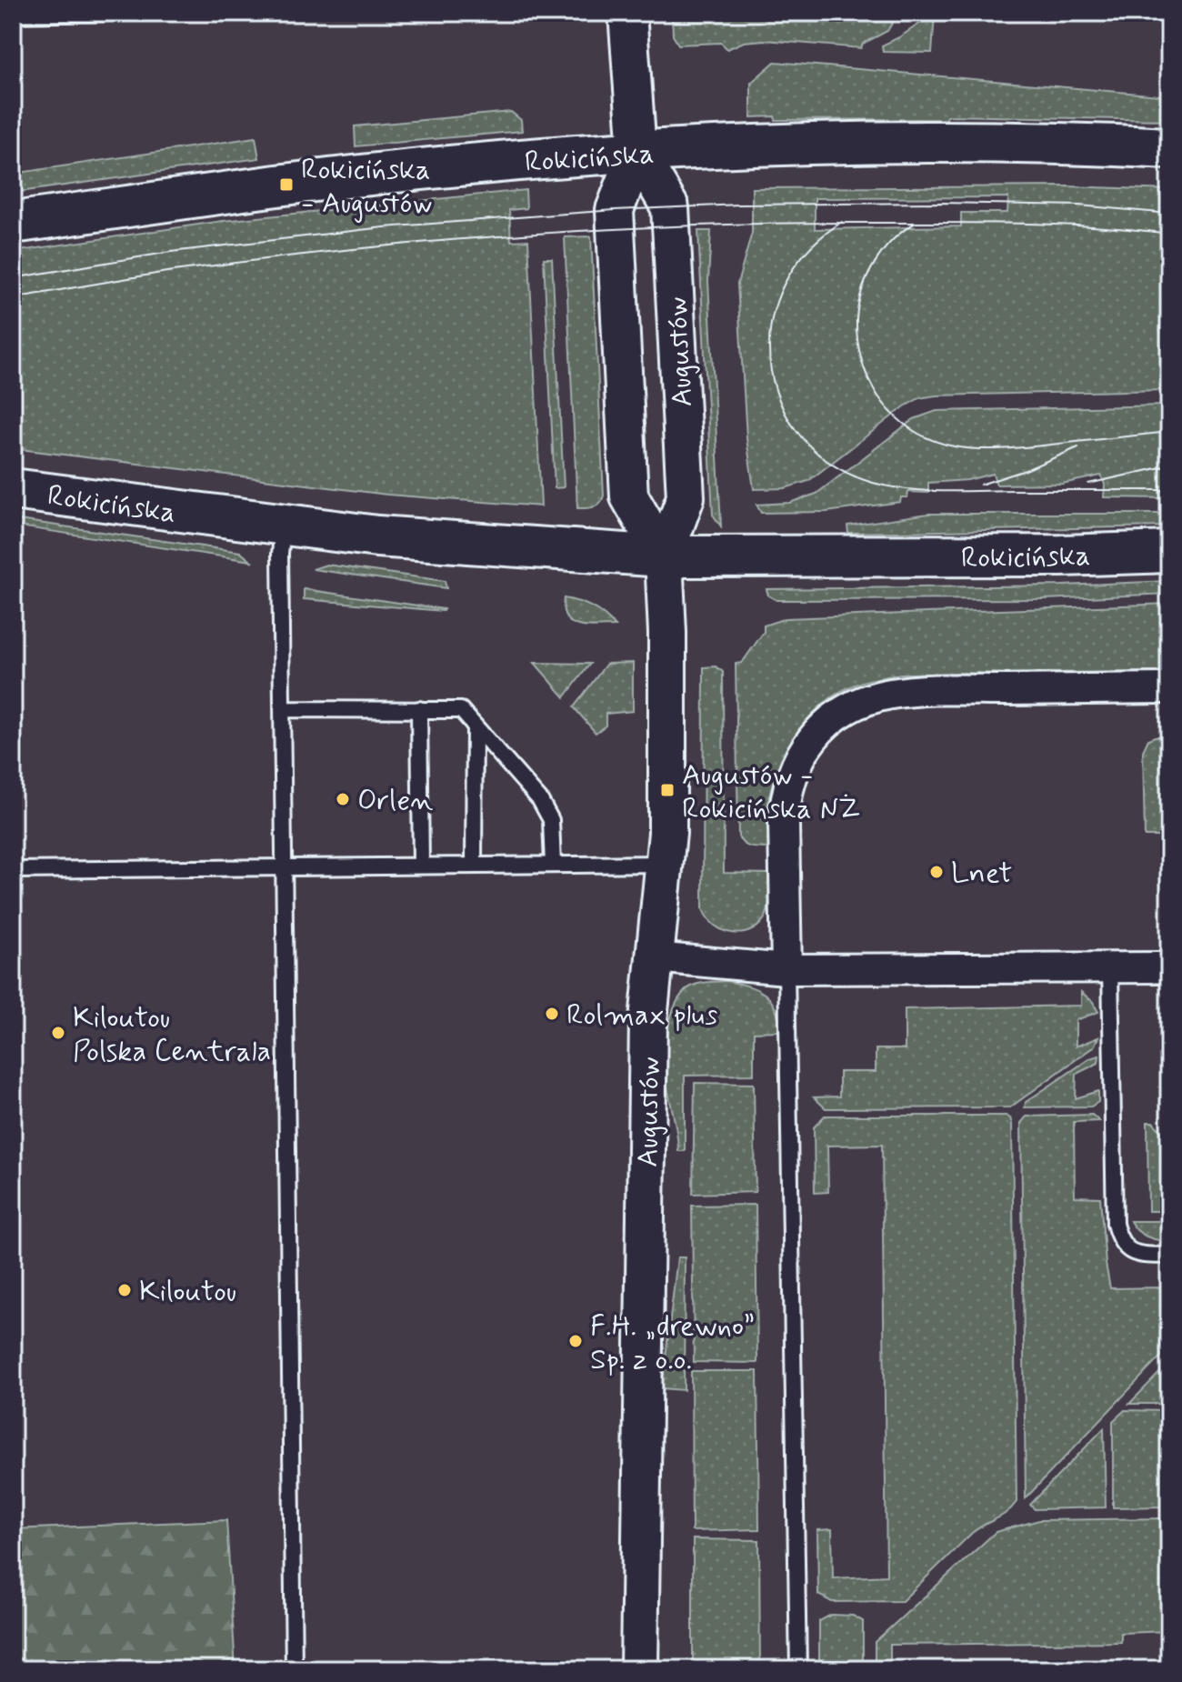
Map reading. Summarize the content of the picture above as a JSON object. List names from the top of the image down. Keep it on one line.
{"streets":{"main road":["Rokicińska"],"street":["Augustów"]},"crossings":[["Rokicińska","Augustów"]],"places":{"transit":["Rokicińska - Augustów","Augustów - Rokicińska NŻ"],"other":["Orlen","Lnet","Rolmax plus","Kiloutou Polska Centrala","Kiloutou","F.H. „drewno” Sp. z o.o."]}}
